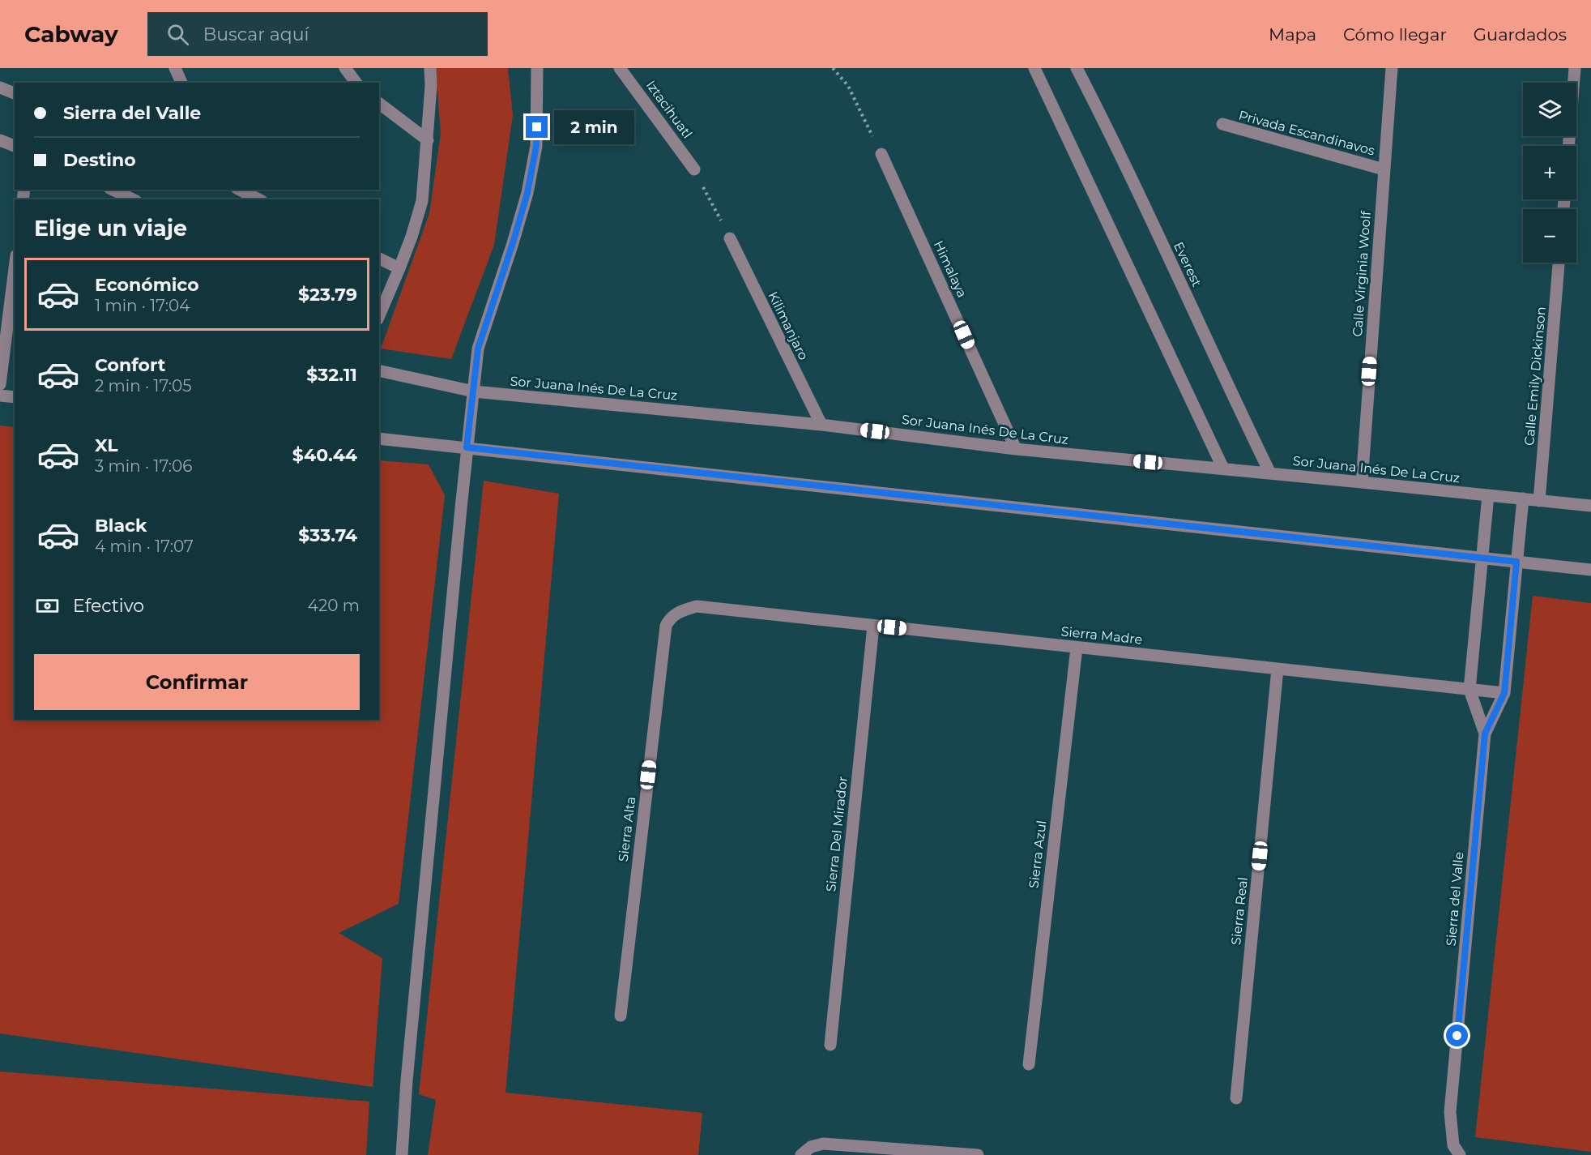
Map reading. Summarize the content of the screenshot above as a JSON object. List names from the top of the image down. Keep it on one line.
{"streets":{"street":["Iztacihuatl","Privada Escandinavos","Everest","Himalaya","Calle Virginia Woolf","Kilimanjaro","Calle Emily Dickinson","Sor Juana Inés De La Cruz","Sierra Madre","Sierra Alta","Sierra Del Mirador","Sierra Azul","Sierra del Valle","Sierra Real"]},"crossings":[["Privada Escandinavos","Calle Virginia Woolf"],["Everest","Sor Juana Inés De La Cruz"],["Himalaya","Sor Juana Inés De La Cruz"],["Calle Virginia Woolf","Sor Juana Inés De La Cruz"],["Kilimanjaro","Sor Juana Inés De La Cruz"],["Calle Emily Dickinson","Sor Juana Inés De La Cruz"],["Sierra Madre","Sierra Alta"],["Sierra Madre","Sierra Del Mirador"],["Sierra Madre","Sierra Azul"],["Sierra Madre","Sierra del Valle"],["Sierra Madre","Sierra Real"]],"page":{"header":"Cabway","search":"Buscar aquí","nav":["Mapa","Cómo llegar","Guardados"],"map_buttons":["+","−"],"banner":["Sierra del Valle","Destino"],"bubble":"2 min","heading":"Elige un viaje","list":[{"name":"Económico","note":"1 min · 17:04","value":"$23.79"},{"name":"Confort","note":"2 min · 17:05","value":"$32.11"},{"name":"XL","note":"3 min · 17:06","value":"$40.44"},{"name":"Black","note":"4 min · 17:07","value":"$33.74"}],"pay":["Efectivo","420 m"],"buttons":"Confirmar"}}
